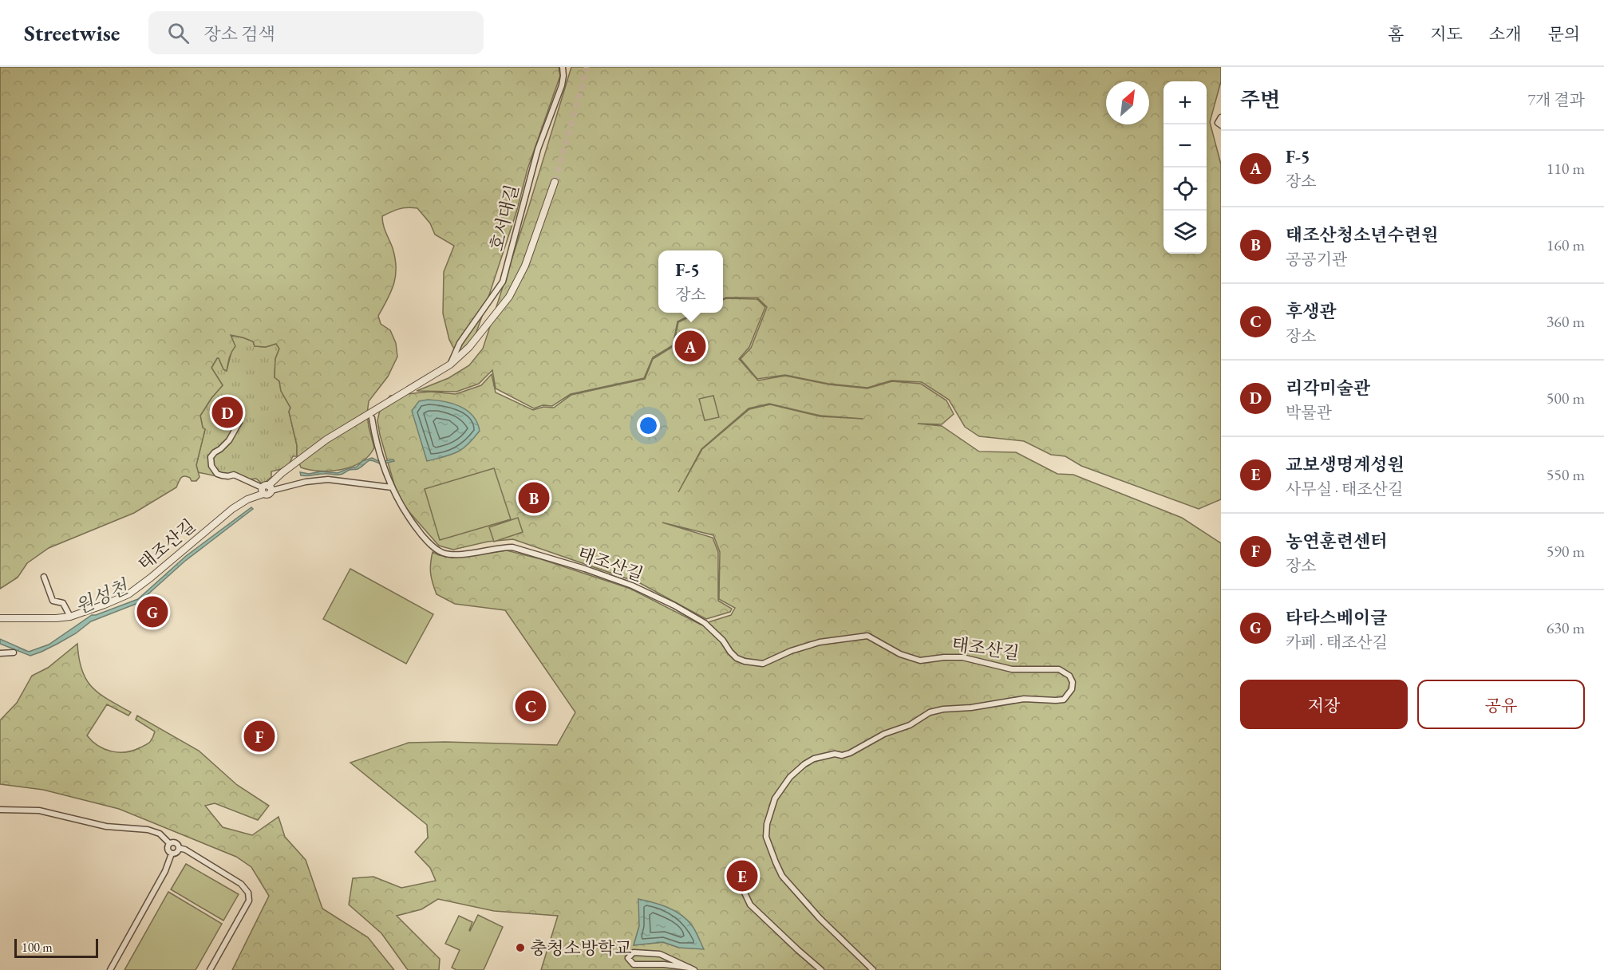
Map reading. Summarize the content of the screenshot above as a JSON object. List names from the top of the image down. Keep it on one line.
{"streets":{"street":["호서대길","태조산길"]},"water":["원성천"],"places":["충청소방학교"],"scale_bar":"100 m","north":"top right","page":{"header":"Streetwise","search":"장소 검색","nav":["홈","지도","소개","문의"],"heading":["주변","7개 결과"],"map_buttons":["+","−"],"list":[{"mark":"A","name":"F-5","note":"장소","value":"110 m"},{"mark":"B","name":"태조산청소년수련원","note":"공공기관","value":"160 m"},{"mark":"C","name":"후생관","note":"장소","value":"360 m"},{"mark":"D","name":"리각미술관","note":"박물관","value":"500 m"},{"mark":"E","name":"교보생명계성원","note":"사무실 · 태조산길","value":"550 m"},{"mark":"F","name":"농연훈련센터","note":"장소","value":"590 m"},{"mark":"G","name":"타타스베이글","note":"카페 · 태조산길","value":"630 m"}],"popup":["F-5","장소"],"pins":["A","D","B","G","C","F","E"],"buttons":["저장","공유"],"scale":"100 m"}}
